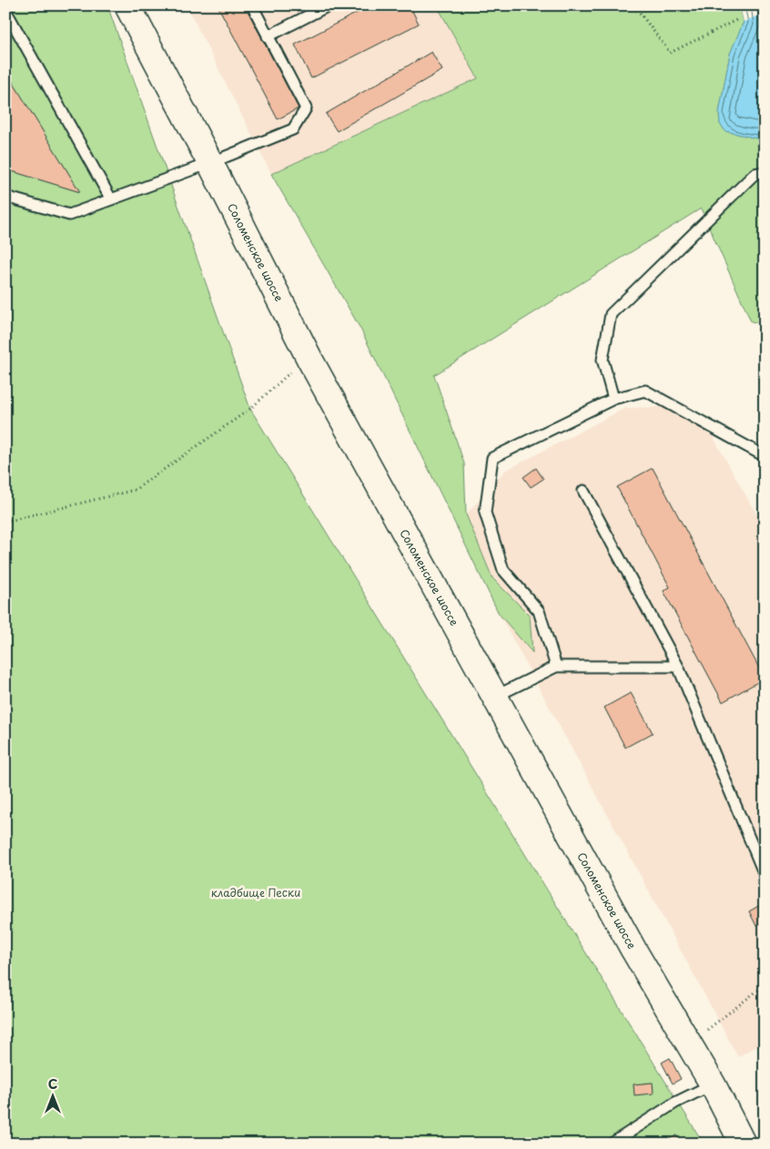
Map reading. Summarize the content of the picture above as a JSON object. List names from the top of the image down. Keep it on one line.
{"streets":{"main road":["Соломенское шоссе"]},"parks":["кладбище Пески"],"north":"top"}
